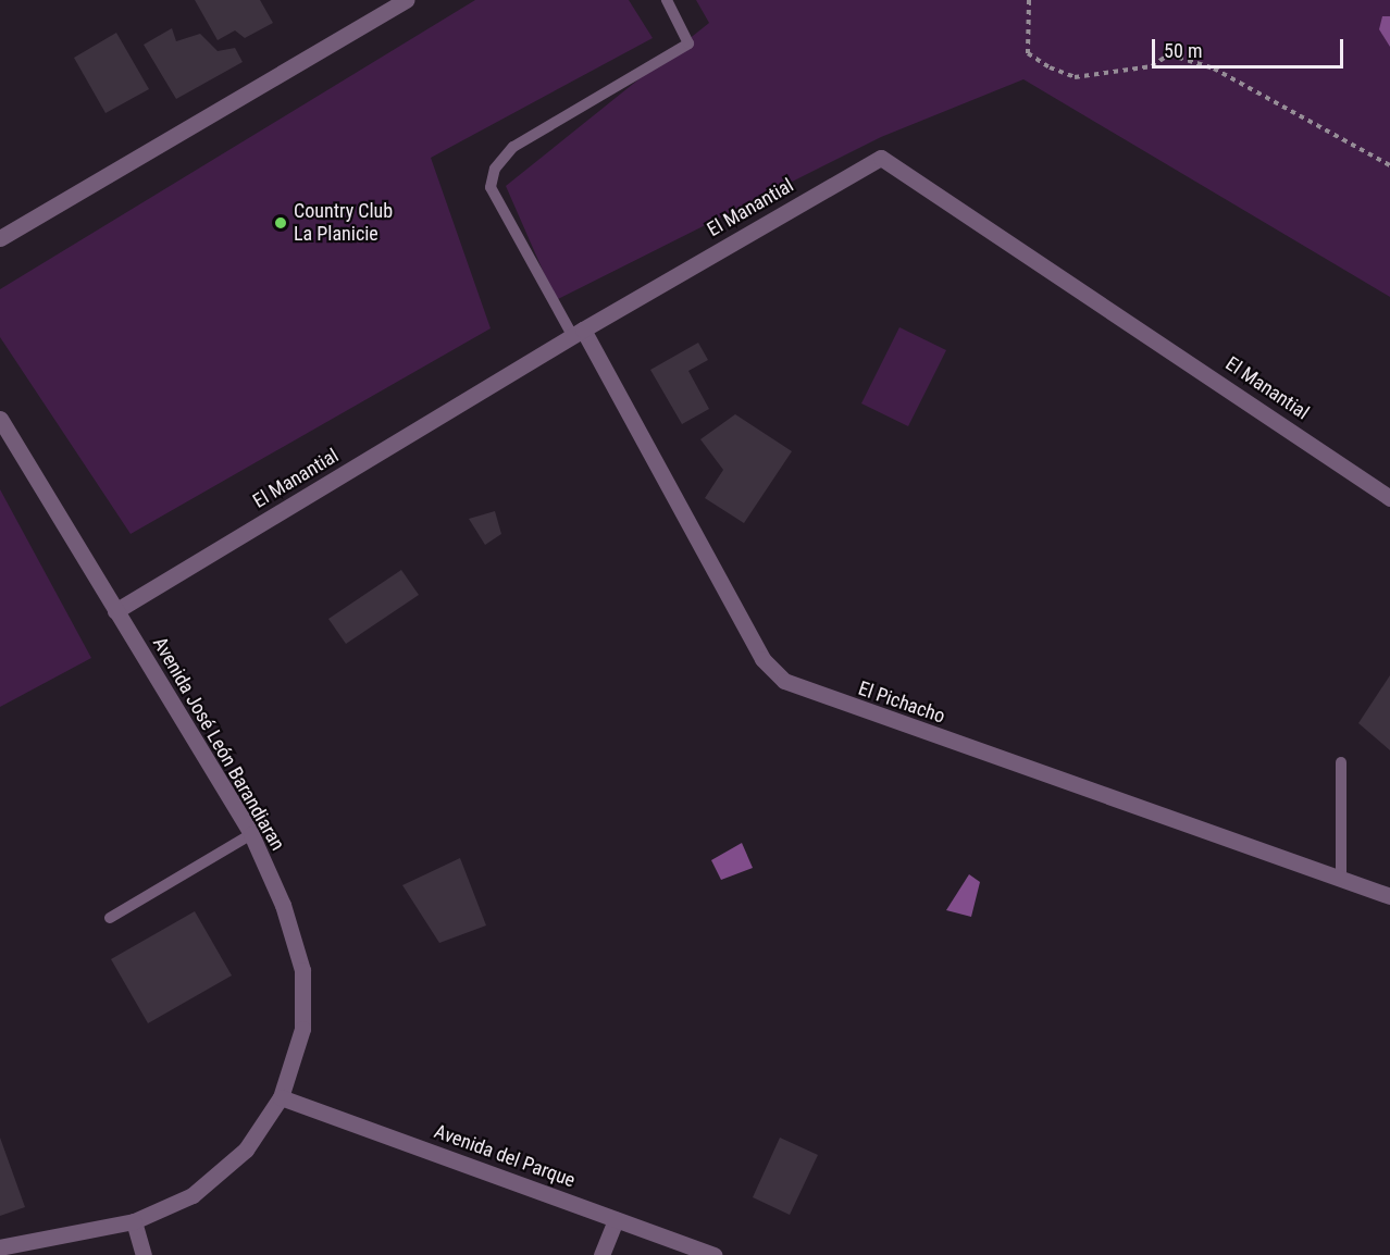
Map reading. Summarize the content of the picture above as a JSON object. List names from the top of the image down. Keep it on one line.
{"streets":{"street":["El Manantial","El Pichacho","Avenida José León Barandiaran","Avenida del Parque"]},"crossings":[["El Manantial","El Pichacho"],["El Manantial","Avenida José León Barandiaran"],["Avenida José León Barandiaran","Avenida del Parque"]],"places":["Country Club La Planicie"],"scale_bar":"50 m"}
